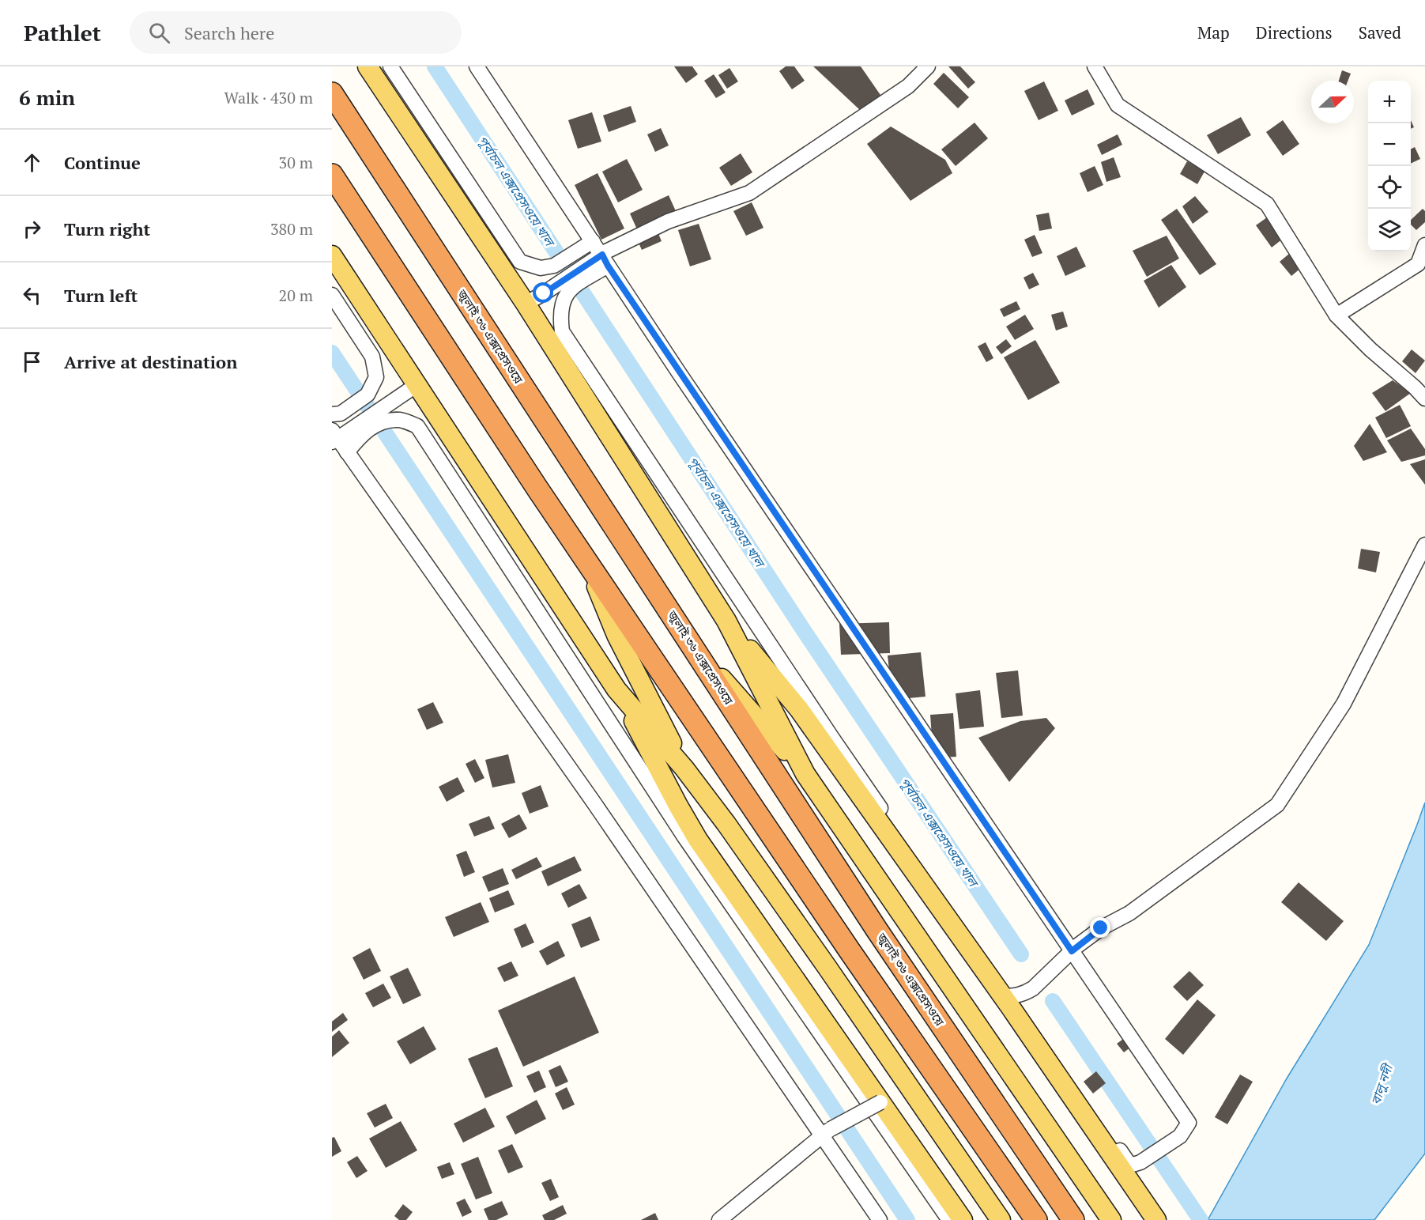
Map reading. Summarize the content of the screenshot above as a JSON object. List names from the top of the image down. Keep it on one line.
{"streets":{"highway":["জুলাই ৩৬ এক্সপ্রেসওয়ে"]},"water":["পূর্বাচল এক্সপ্রেসওয়ে খাল","বালু নদী"],"north":"right","page":{"header":"Pathlet","search":"Search here","nav":["Map","Directions","Saved"],"heading":["6 min","Walk · 430 m"],"map_buttons":["+","−"],"list":[["Continue","30 m"],["Turn right","380 m"],["Turn left","20 m"],"Arrive at destination"]}}
